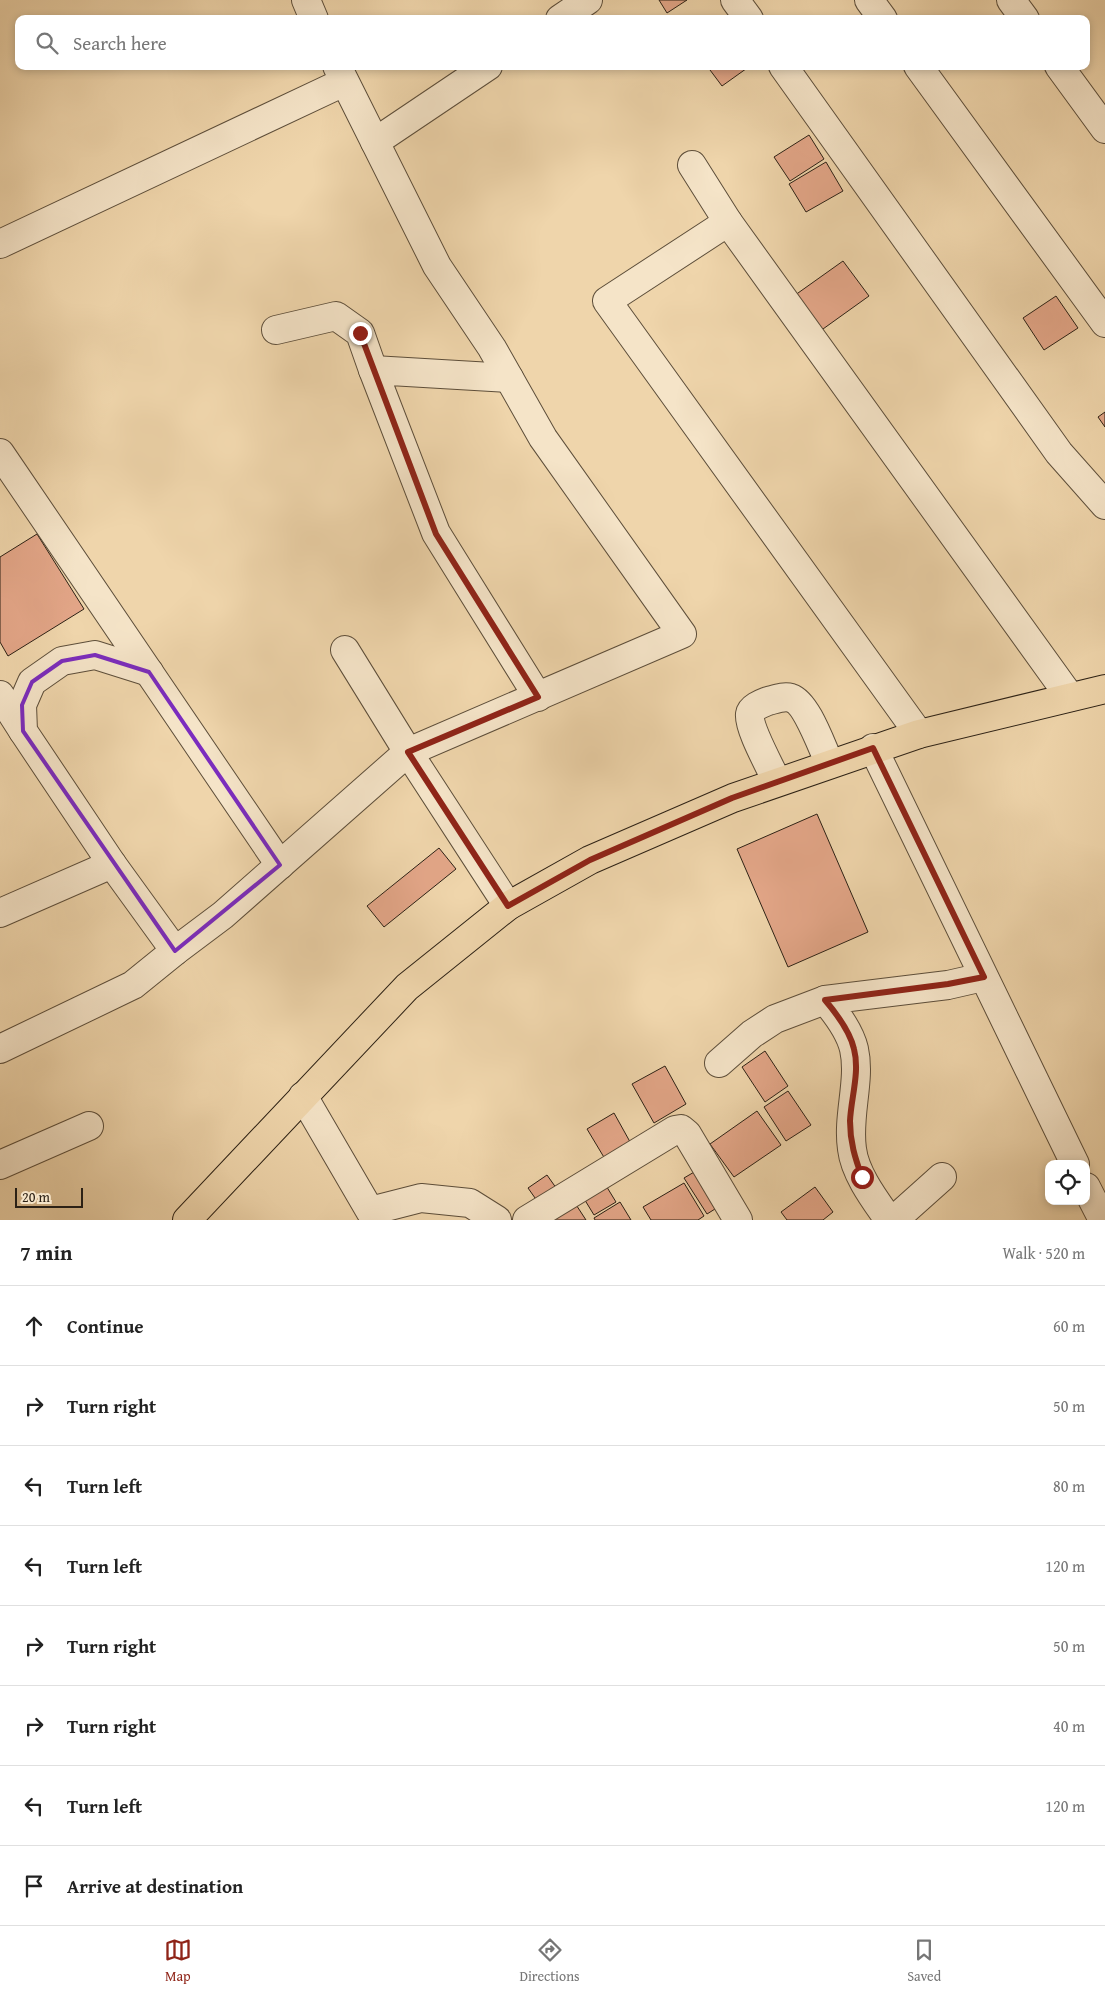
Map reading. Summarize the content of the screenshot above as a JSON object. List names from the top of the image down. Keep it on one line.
{"scale_bar":"20 m","page":{"search":"Search here","scale":"20 m","heading":["7 min","Walk · 520 m"],"list":[["Continue","60 m"],["Turn right","50 m"],["Turn left","80 m"],["Turn left","120 m"],["Turn right","50 m"],["Turn right","40 m"],["Turn left","120 m"],"Arrive at destination"],"nav":["Map","Directions","Saved"]}}
